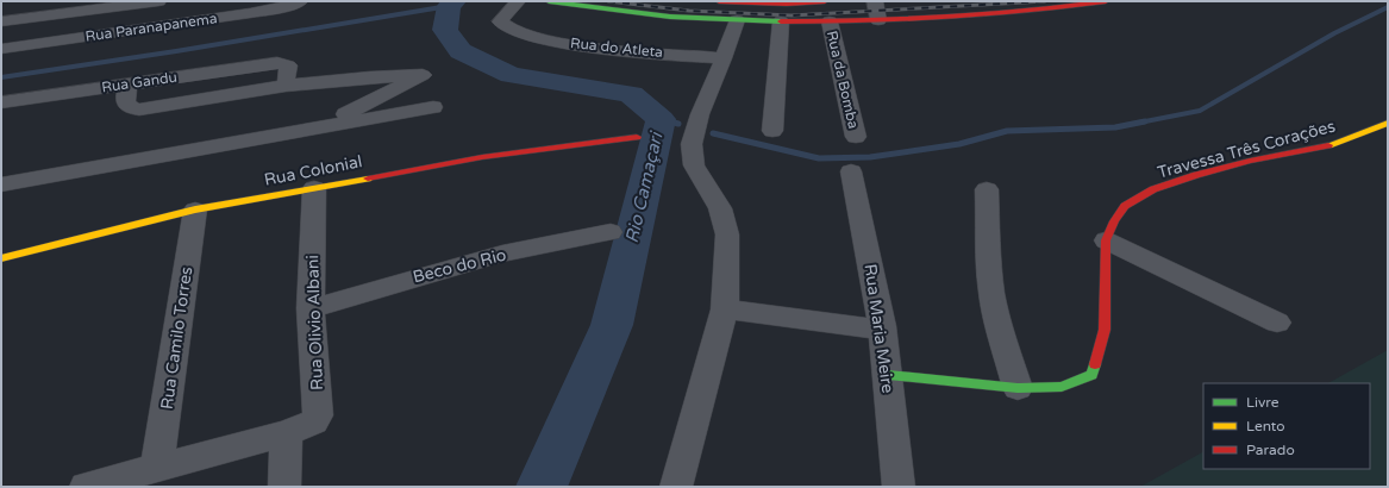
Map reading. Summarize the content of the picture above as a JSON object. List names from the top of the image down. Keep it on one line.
{"streets":{"street":["Rua Paranapanema","Rua do Atleta","Rua da Bomba","Rua Gandu","Travessa Três Corações","Rua Colonial","Beco do Rio","Rua Olivio Albani","Rua Maria Meire","Rua Camilo Torres"]},"crossings":[["Travessa Três Corações","Rua Maria Meire"],["Rua Colonial","Rua Olivio Albani"],["Rua Colonial","Rua Camilo Torres"],["Beco do Rio","Rua Olivio Albani"]],"water":["Rio Camaçari"],"legend":["Livre","Lento","Parado"]}
